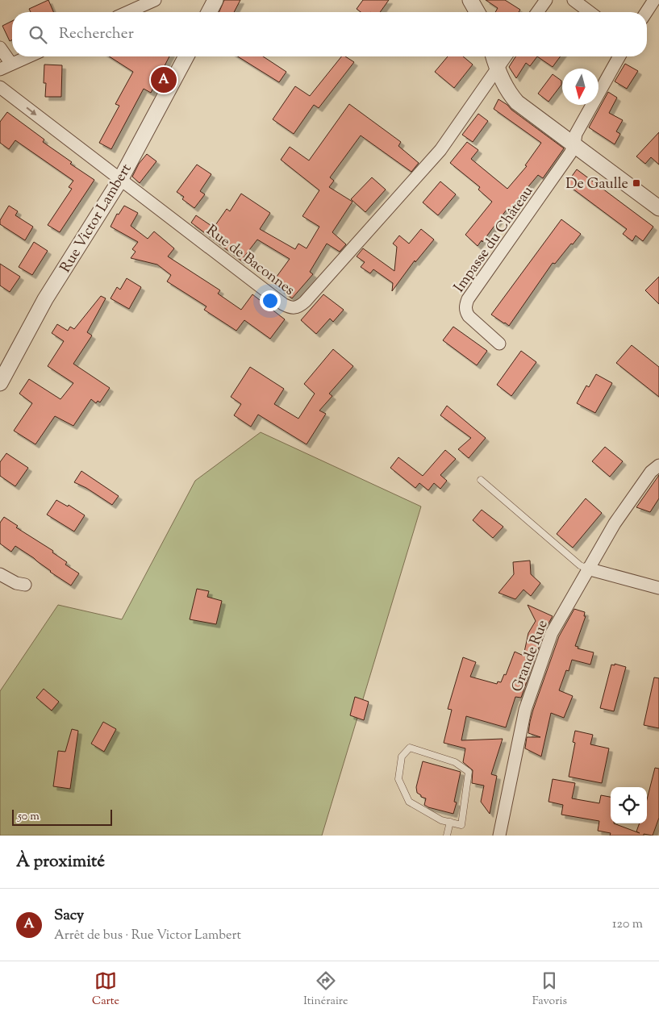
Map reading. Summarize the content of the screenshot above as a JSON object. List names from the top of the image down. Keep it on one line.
{"streets":{"street":["Rue Victor Lambert","Impasse du Château","Rue de Baconnes","Grande Rue"]},"crossings":[["Rue Victor Lambert","Rue de Baconnes"]],"places":{"transit":["De Gaulle"]},"scale_bar":"50 m","north":"bottom","page":{"search":"Rechercher","pins":"A","scale":"50 m","heading":"À proximité","list":[{"mark":"A","name":"Sacy","note":"Arrêt de bus · Rue Victor Lambert","value":"120 m"}],"nav":["Carte","Itinéraire","Favoris"]}}
